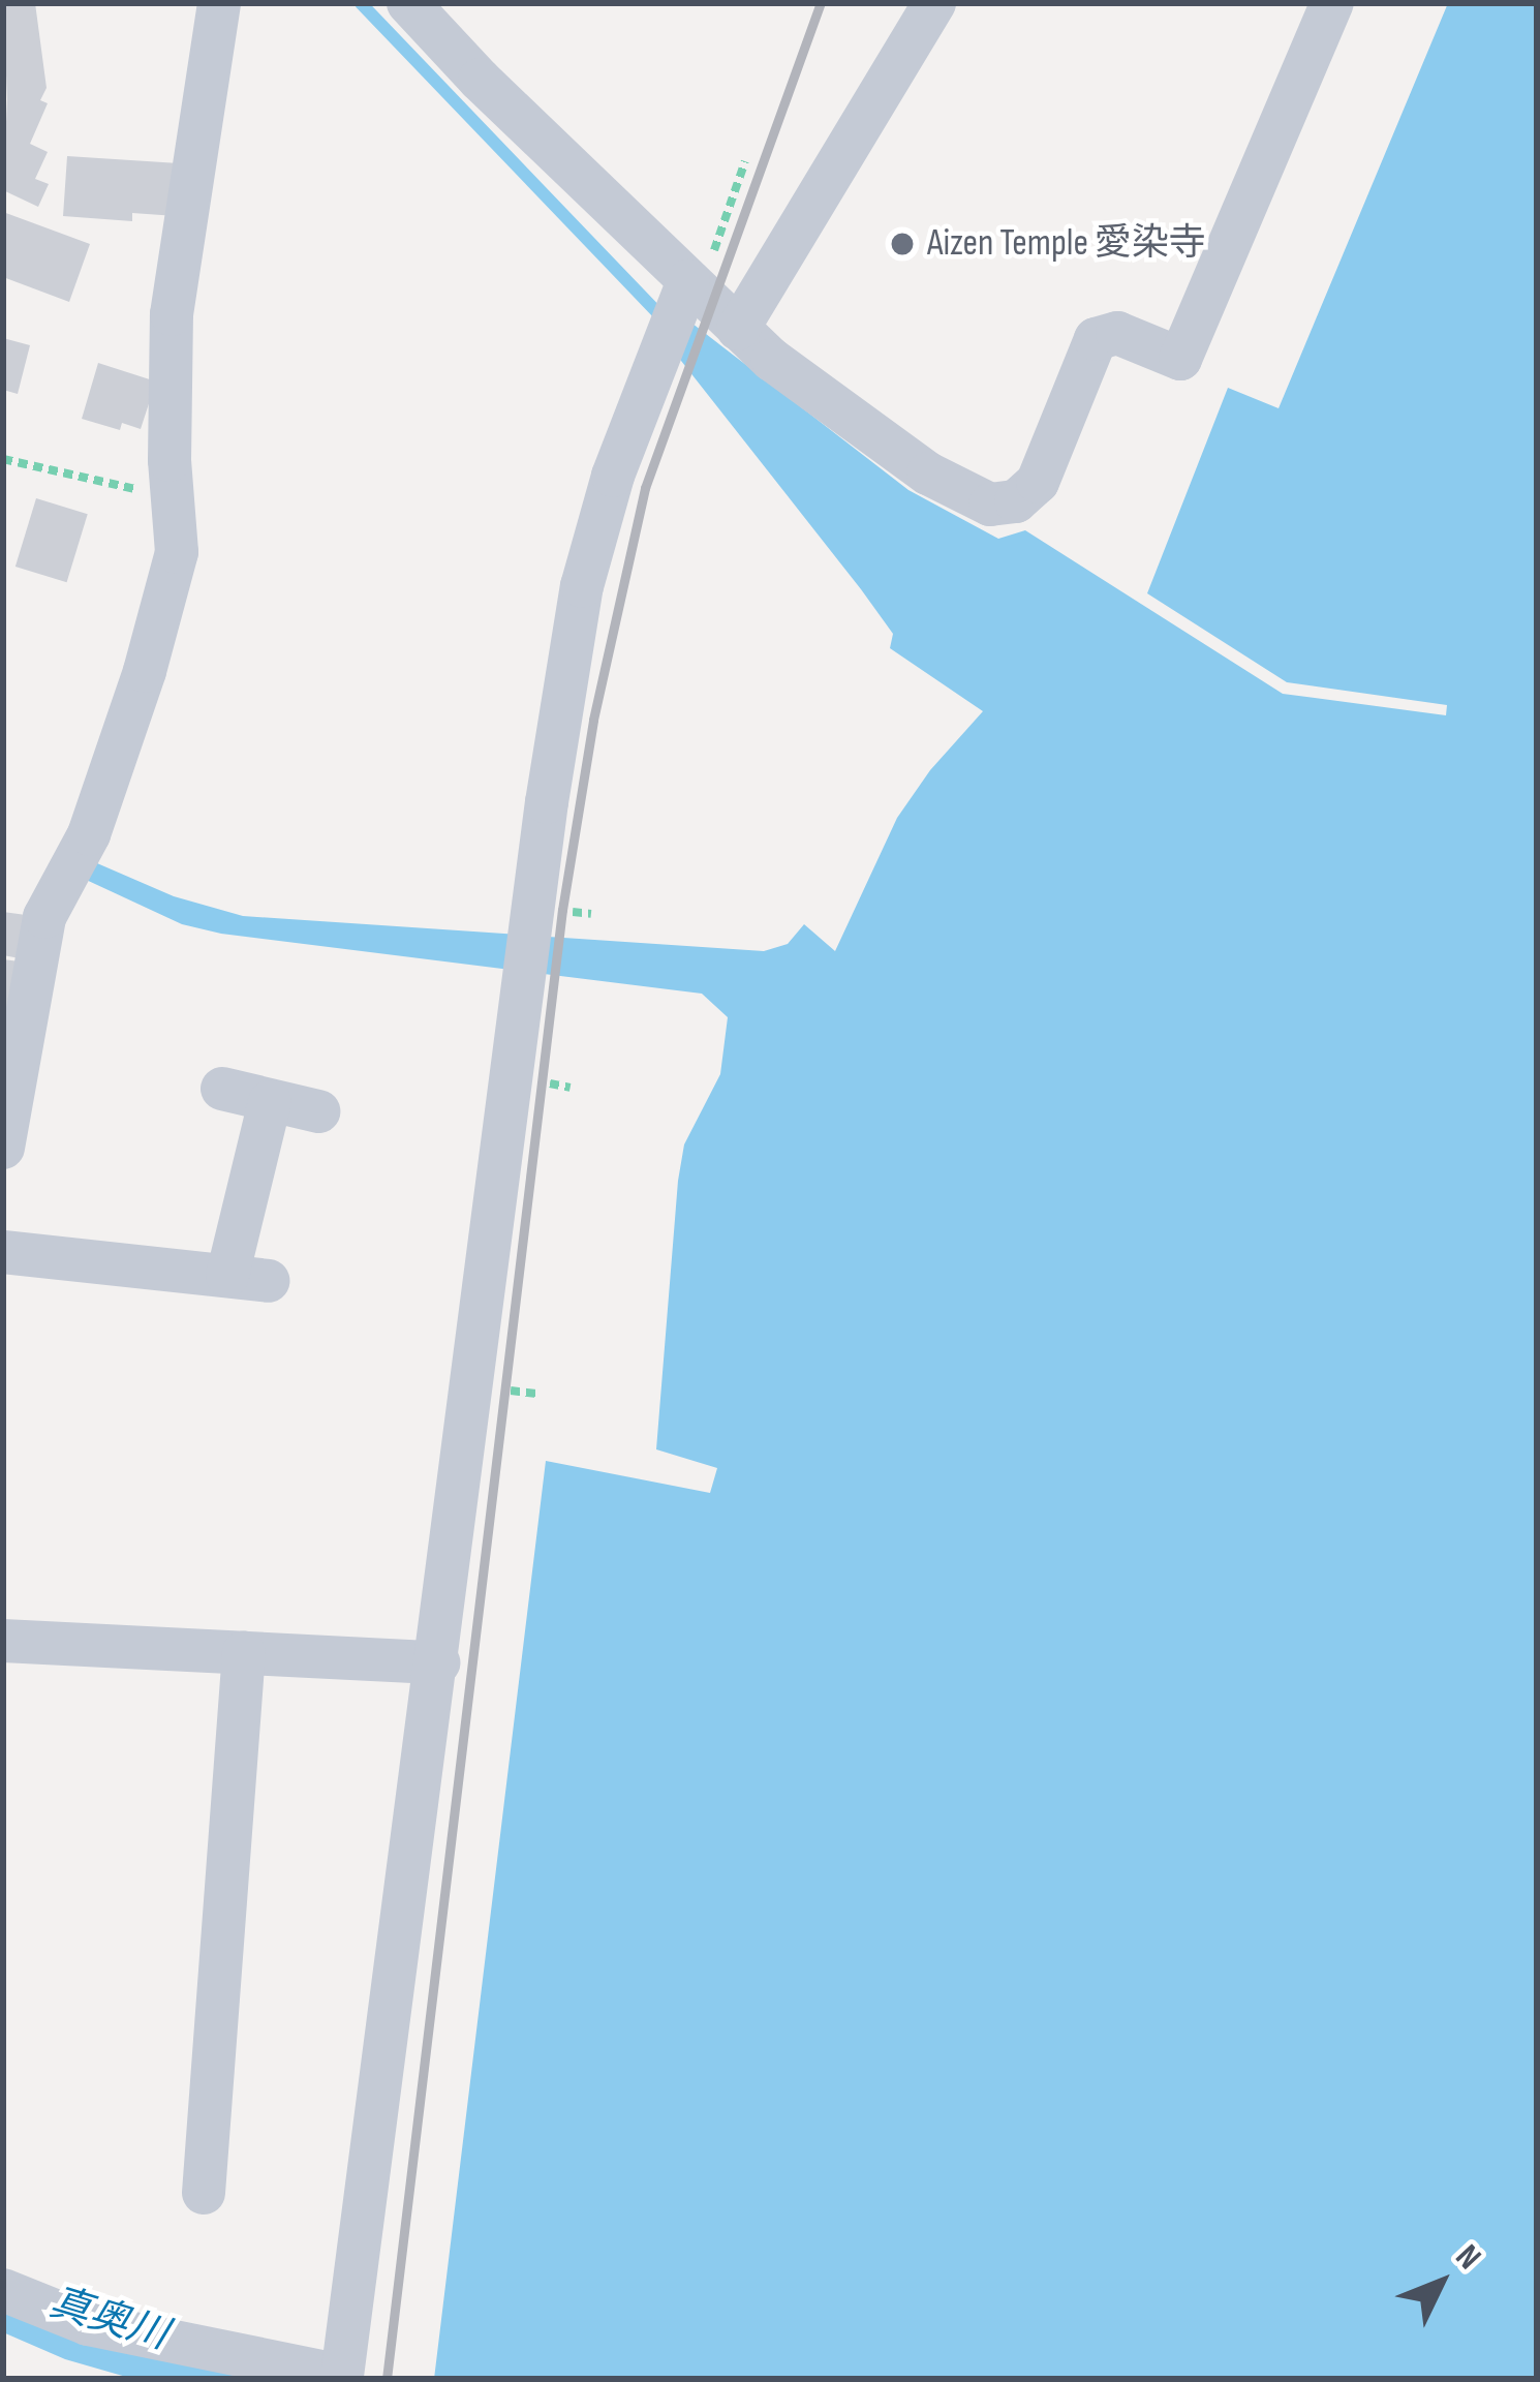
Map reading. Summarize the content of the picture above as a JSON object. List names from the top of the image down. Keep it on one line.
{"water":["真奥川"],"places":["Aizen Temple 愛染寺"],"north":"top right"}
